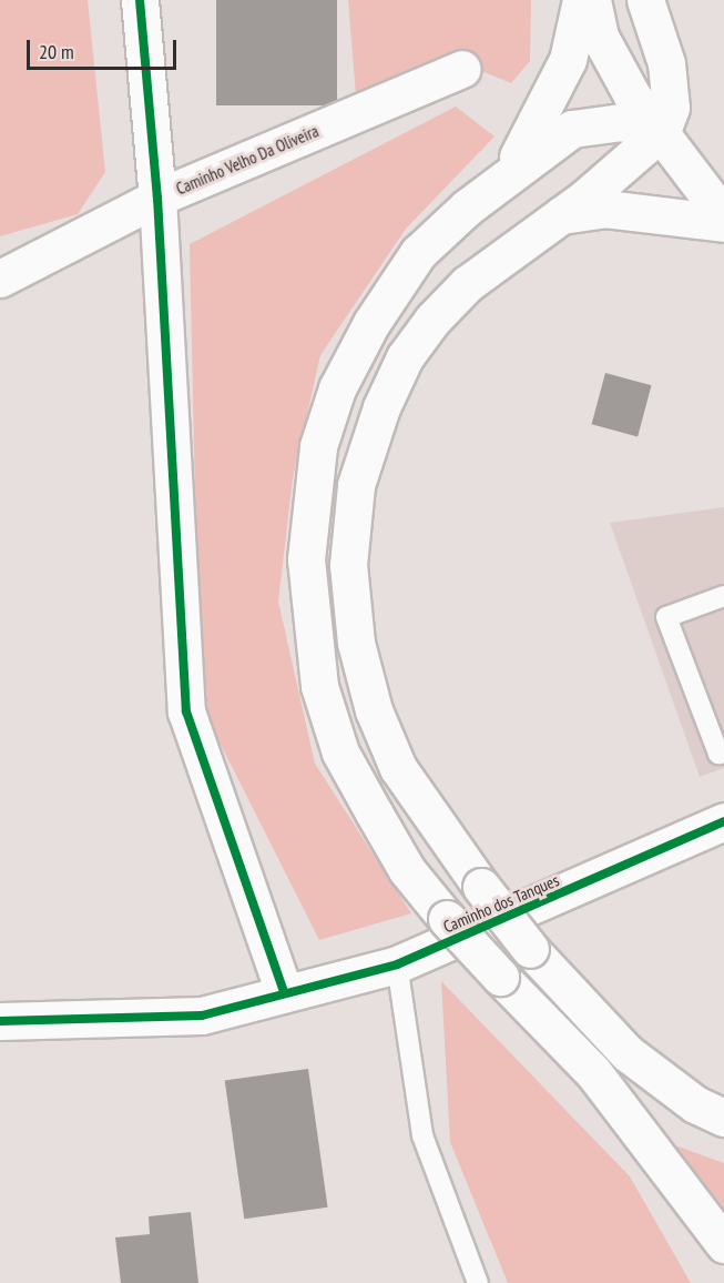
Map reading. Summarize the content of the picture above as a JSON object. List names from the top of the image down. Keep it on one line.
{"streets":{"main road":["Caminho Velho Da Oliveira","Caminho dos Tanques"]},"scale_bar":"20 m"}
